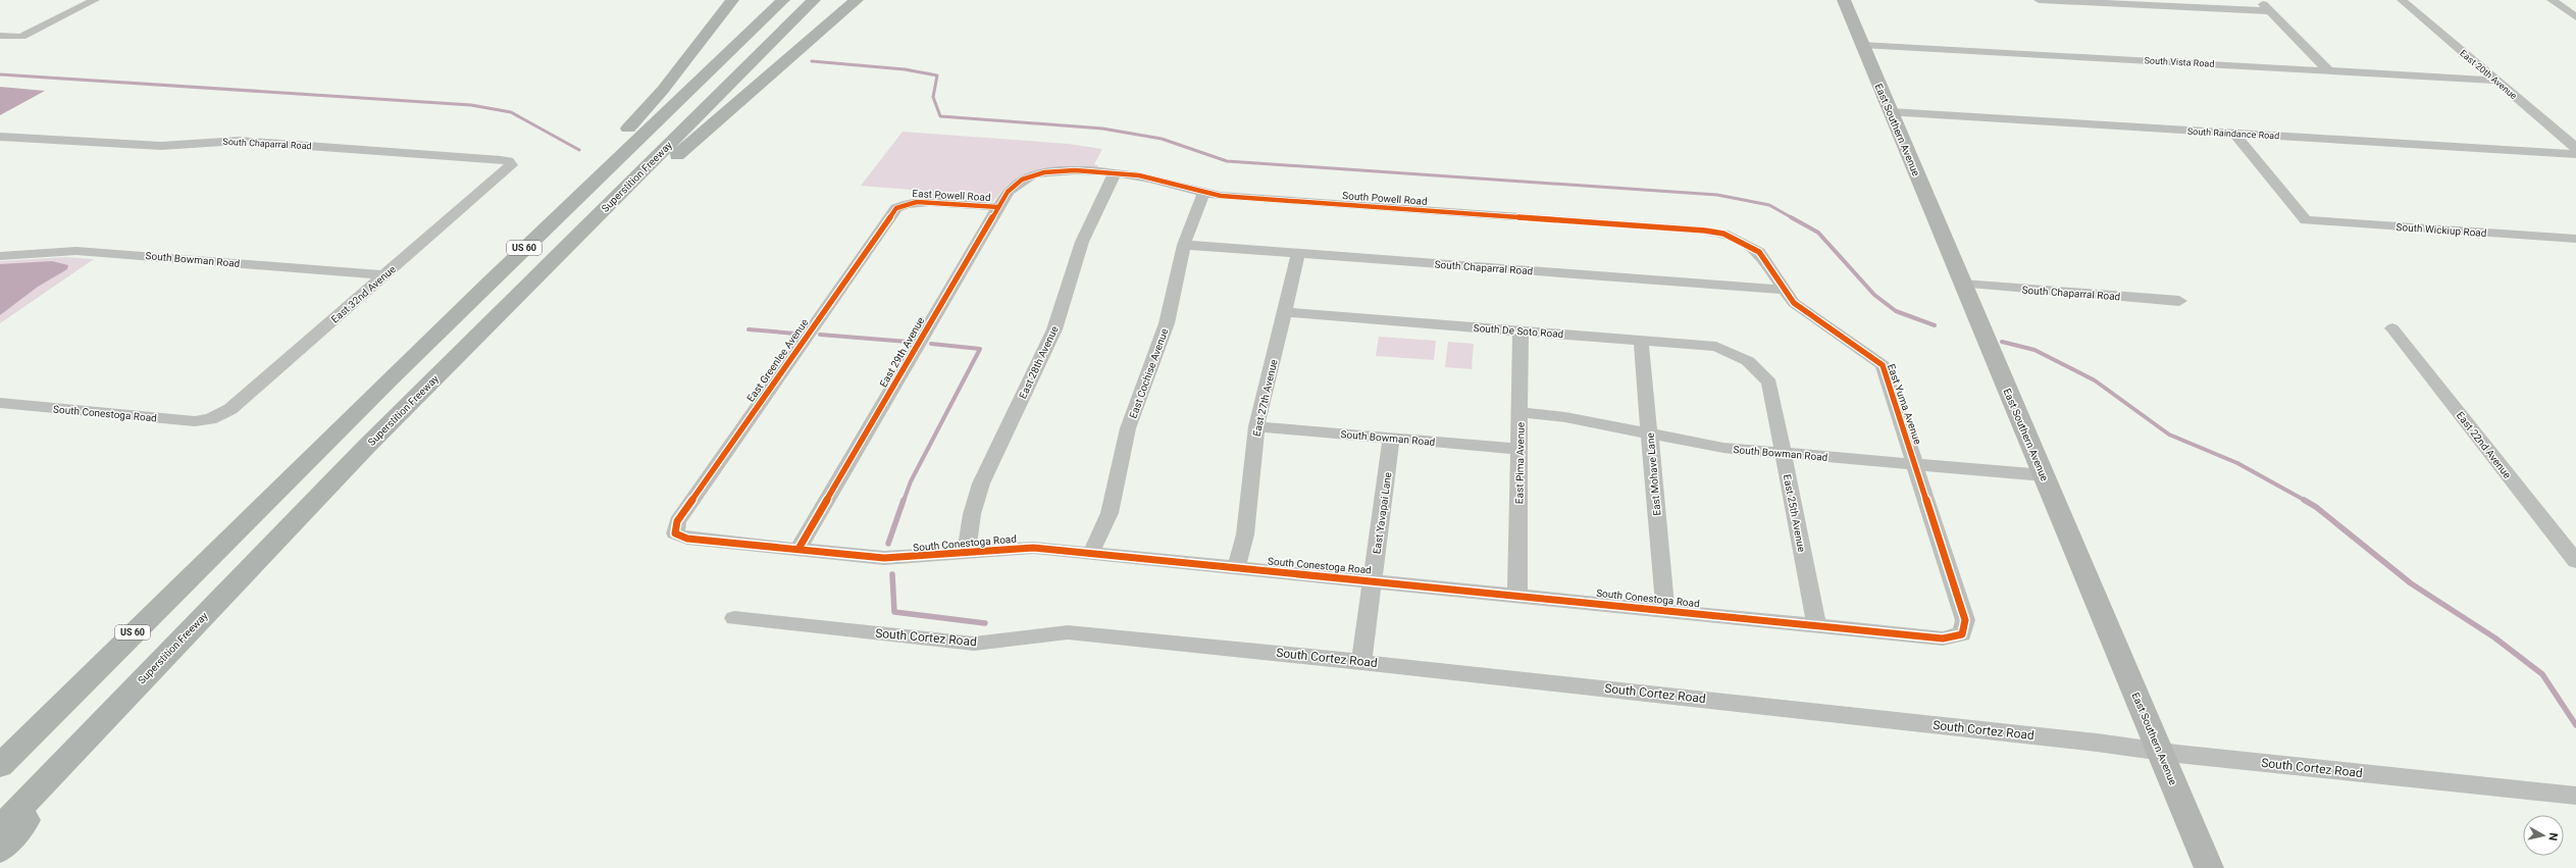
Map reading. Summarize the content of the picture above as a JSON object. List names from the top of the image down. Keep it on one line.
{"streets":{"highway":["Superstition Freeway","US 60"],"street":["South Vista Road","East 20th Avenue","East Southern Avenue","South Raindance Road","South Chaparral Road","East Powell Road","South Powell Road","South Wickiup Road","South Bowman Road","East 32nd Avenue","South De Soto Road","East 29th Avenue","East Greenlee Avenue","East 28th Avenue","East Cochise Avenue","East 27th Avenue","East Yuma Avenue","South Conestoga Road","East 22nd Avenue","East Pima Avenue","East Mohave Lane","East Yavapai Lane","East 25th Avenue","South Cortez Road"]},"crossings":[["South Vista Road","East 20th Avenue"],["South Vista Road","East Southern Avenue"],["East Southern Avenue","South Raindance Road"],["East Southern Avenue","South Chaparral Road"],["East Southern Avenue","South Bowman Road"],["East Southern Avenue","South Cortez Road"],["South Raindance Road","South Wickiup Road"],["South Chaparral Road","East 32nd Avenue"],["South Chaparral Road","East Cochise Avenue"],["South Chaparral Road","East 27th Avenue"],["South Chaparral Road","East Yuma Avenue"],["East Powell Road","East 29th Avenue"],["East Powell Road","East Greenlee Avenue"],["South Powell Road","East 29th Avenue"],["South Powell Road","East 28th Avenue"],["South Powell Road","East Cochise Avenue"],["South Powell Road","East Yuma Avenue"],["South Bowman Road","East 32nd Avenue"],["South Bowman Road","East 27th Avenue"],["South Bowman Road","East Yuma Avenue"],["South Bowman Road","East Pima Avenue"],["South Bowman Road","East Mohave Lane"],["South Bowman Road","East Yavapai Lane"],["South Bowman Road","East 25th Avenue"],["East 32nd Avenue","South Conestoga Road"],["South De Soto Road","East 27th Avenue"],["South De Soto Road","East Pima Avenue"],["South De Soto Road","East Mohave Lane"],["South De Soto Road","East 25th Avenue"],["East 29th Avenue","South Conestoga Road"],["East Greenlee Avenue","South Conestoga Road"],["East 28th Avenue","South Conestoga Road"],["East Cochise Avenue","South Conestoga Road"],["East 27th Avenue","South Conestoga Road"],["East Yuma Avenue","South Conestoga Road"],["South Conestoga Road","East Pima Avenue"],["South Conestoga Road","East Mohave Lane"],["South Conestoga Road","East Yavapai Lane"],["South Conestoga Road","East 25th Avenue"],["East Yavapai Lane","South Cortez Road"]],"north":"right"}
